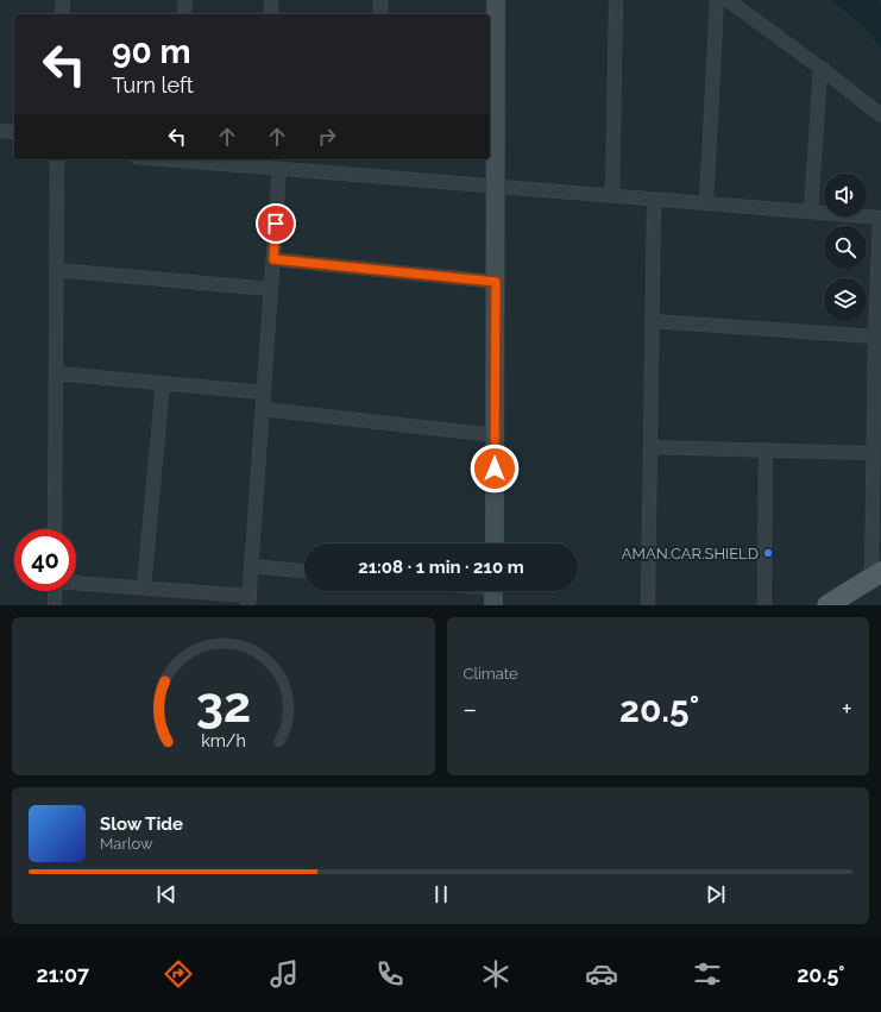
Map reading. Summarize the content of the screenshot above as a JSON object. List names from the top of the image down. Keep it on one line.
{"places":["AMAN.CAR.SHIELD"],"page":{"turn":["90 m","Turn left"],"limit":"40","trip":"21:08 · 1 min · 210 m","tile":"Climate","heat":["−","20.5°","+"],"song":["Slow Tide","Marlow"],"tabs":["21:07","20.5°"],"gauge":["32","km/h"]}}
